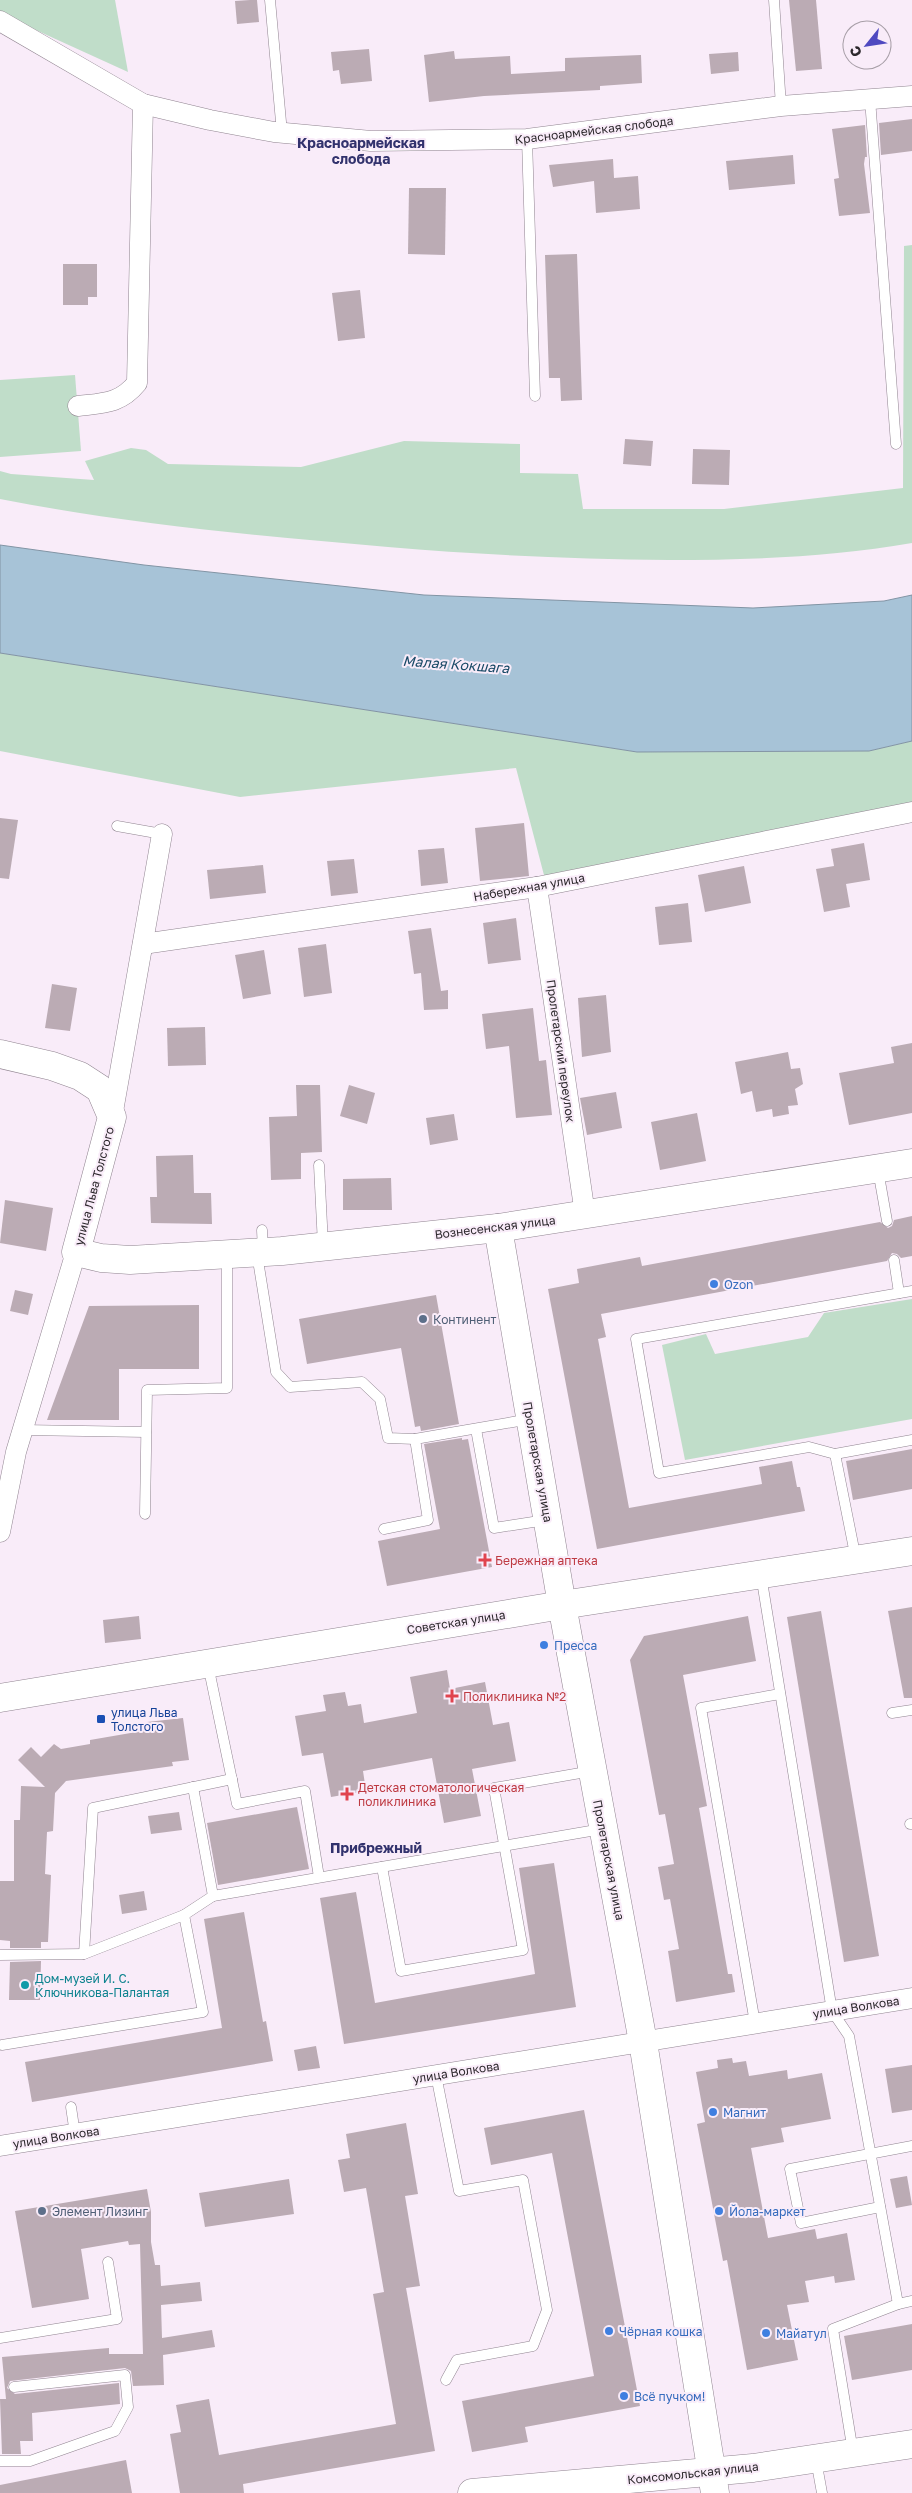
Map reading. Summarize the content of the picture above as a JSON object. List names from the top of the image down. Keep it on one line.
{"streets":{"street":["Красноармейская слобода","Набережная улица","Пролетарский переулок","улица Льва Толстого","Вознесенская улица","Пролетарская улица","Советская улица","улица Волкова","Комсомольская улица"]},"crossings":[["Набережная улица","Пролетарский переулок"],["Набережная улица","улица Льва Толстого"],["Пролетарский переулок","Вознесенская улица"],["улица Льва Толстого","Вознесенская улица"],["Вознесенская улица","Пролетарская улица"],["Пролетарская улица","Советская улица"],["Пролетарская улица","улица Волкова"],["Пролетарская улица","Комсомольская улица"]],"districts":["Красноармейская слобода","Прибрежный"],"water":["Малая Кокшага"],"places":{"other":["Ozon","Континент","Пресса","Дом-музей И. С. Ключникова-Палантая","Магнит","Элемент Лизинг","Йола-маркет","Чёрная кошка","Майатул","Всё пучком!"],"health":["Бережная аптека","Поликлиника №2","Детская стоматологическая поликлиника"],"transit":["улица Льва Толстого"]},"north":"bottom left"}
